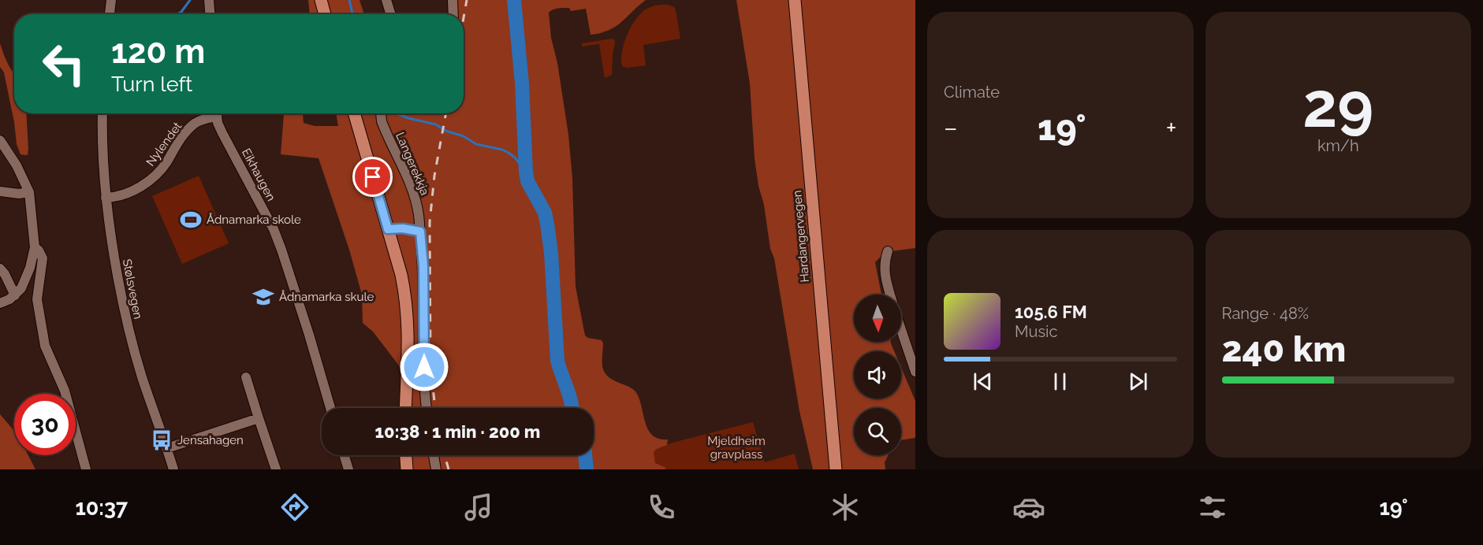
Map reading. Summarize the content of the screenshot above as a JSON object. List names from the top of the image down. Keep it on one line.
{"streets":{"main road":["Hardangervegen"],"street":["Nylendet","Langerekkja","Eikhaugen","Stølsvegen"]},"crossings":[["Nylendet","Stølsvegen"]],"parks":["Mjeldheim gravplass"],"places":{"sports":["Ådnamarka skole"],"school or university":["Ådnamarka skule"],"bus stop":["Jensahagen"]},"north":"bottom","page":{"tile":["Climate",["29","km/h"],["Range · 48%","240 km"]],"turn":["120 m","Turn left"],"heat":["−","19°","+"],"song":["105.6 FM","Music"],"limit":"30","trip":"10:38 · 1 min · 200 m","tabs":["10:37","19°"]}}
